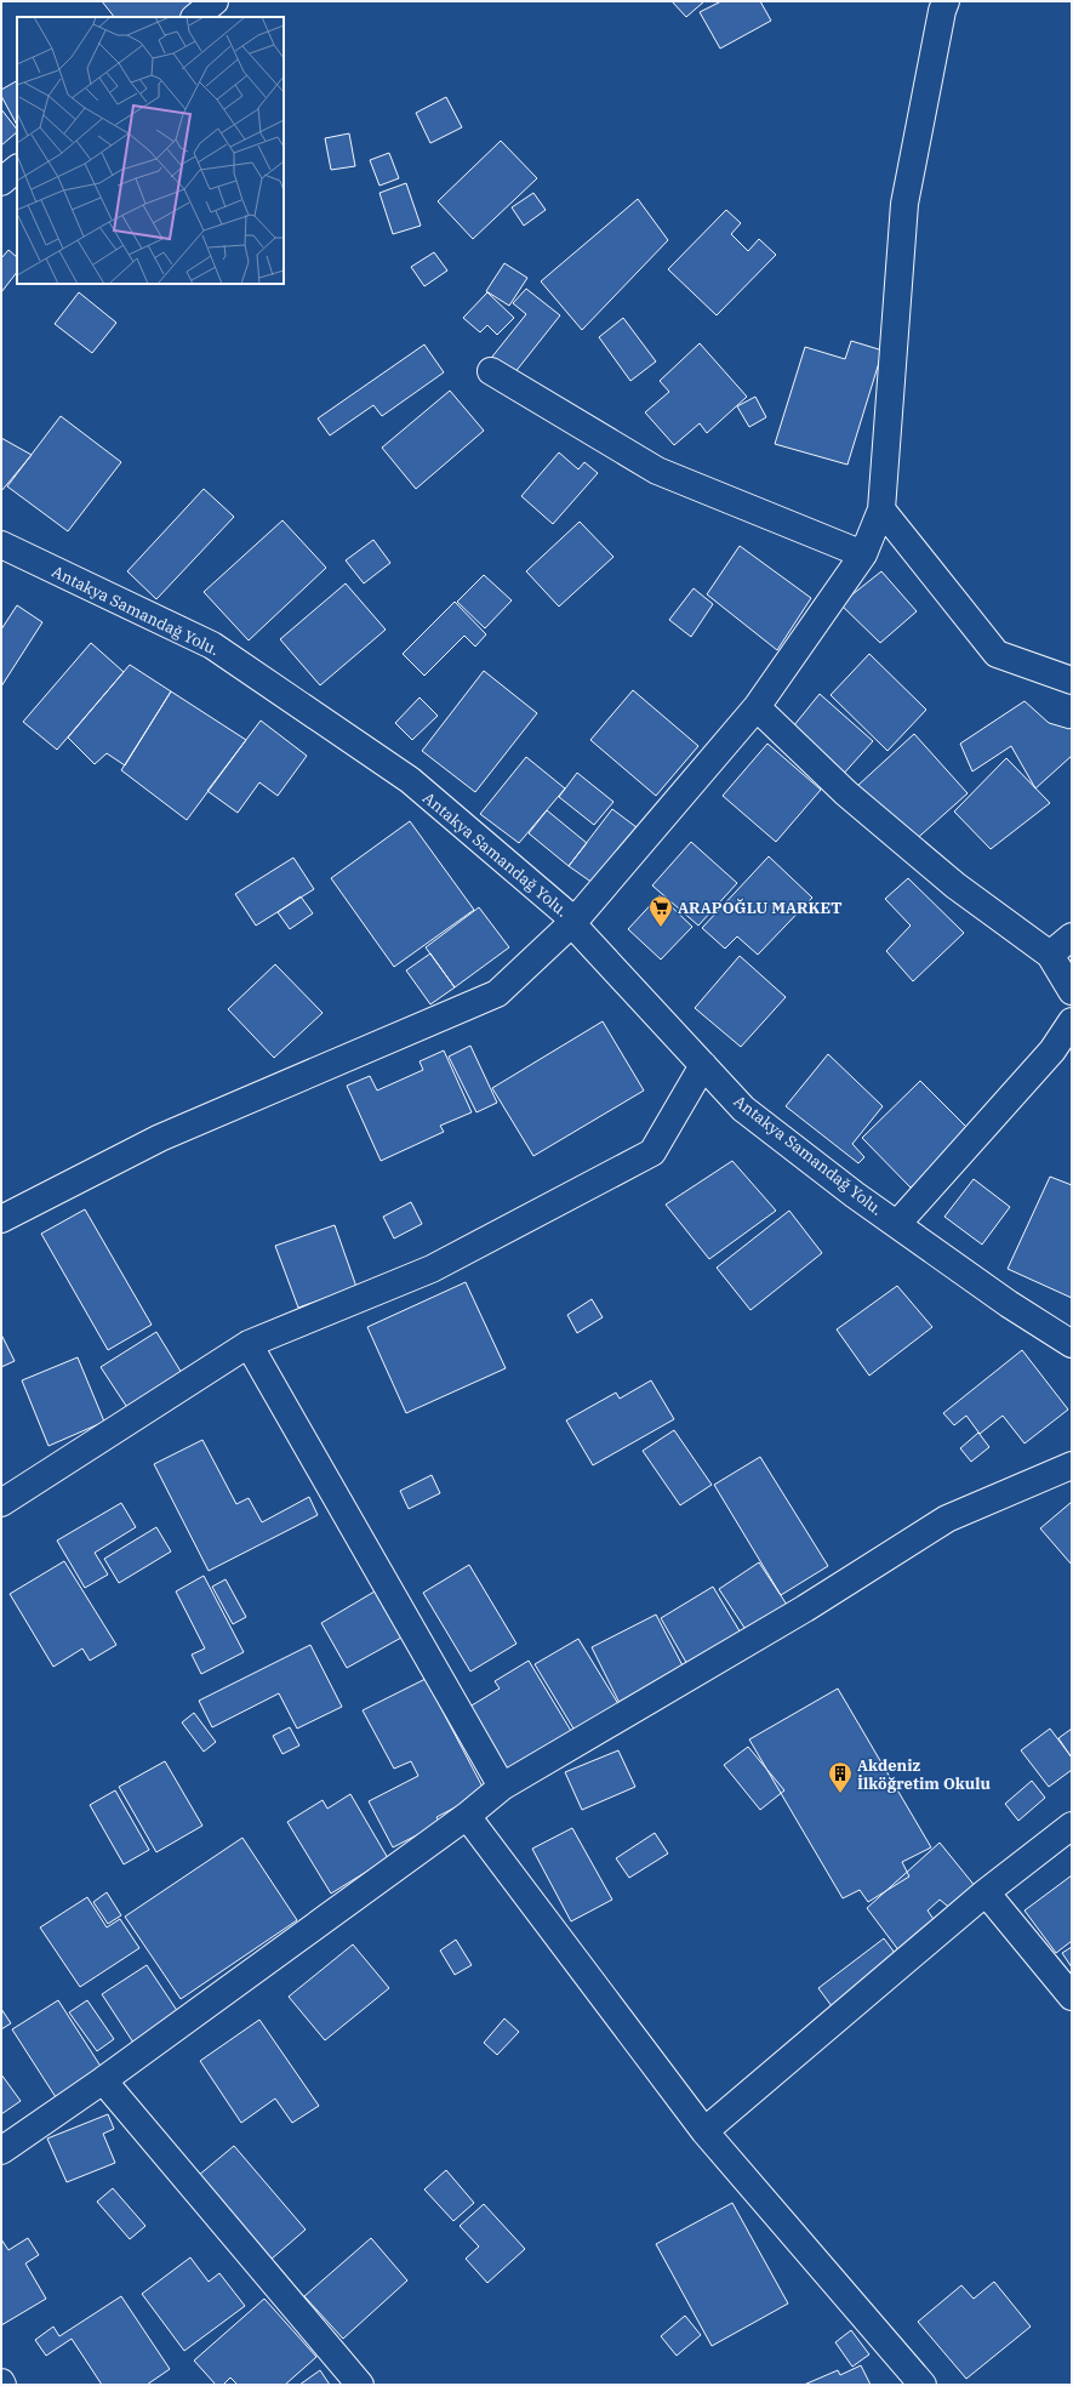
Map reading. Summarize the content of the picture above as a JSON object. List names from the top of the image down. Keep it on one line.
{"streets":{"street":["Antakya Samandağ Yolu."]},"places":{"supermarket":["ARAPOĞLU MARKET"],"building":["Akdeniz İlköğretim Okulu"]}}
